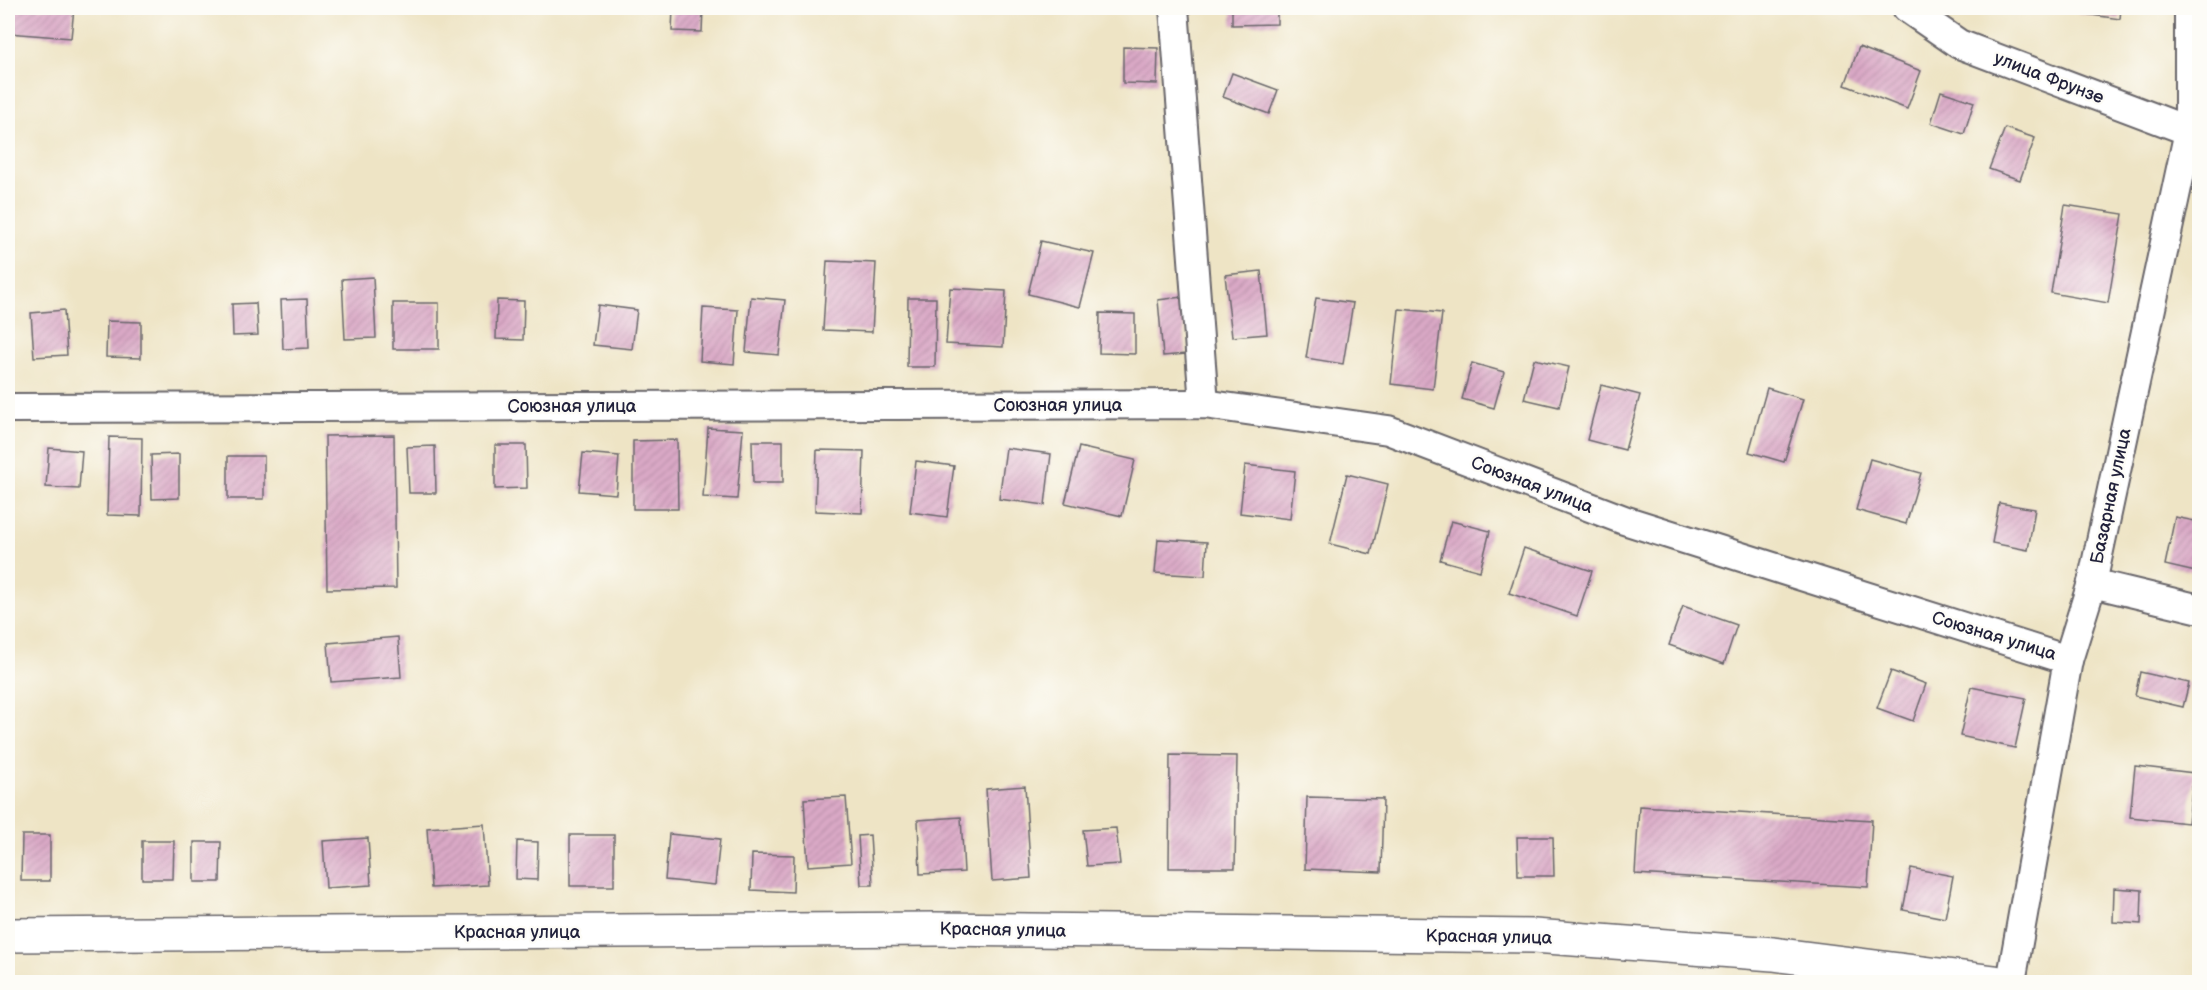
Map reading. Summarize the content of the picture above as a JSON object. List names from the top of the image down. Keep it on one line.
{"streets":{"street":["улица Фрунзе","Союзная улица","Базарная улица","Красная улица"]},"crossings":[["улица Фрунзе","Базарная улица"],["Союзная улица","Базарная улица"]]}
